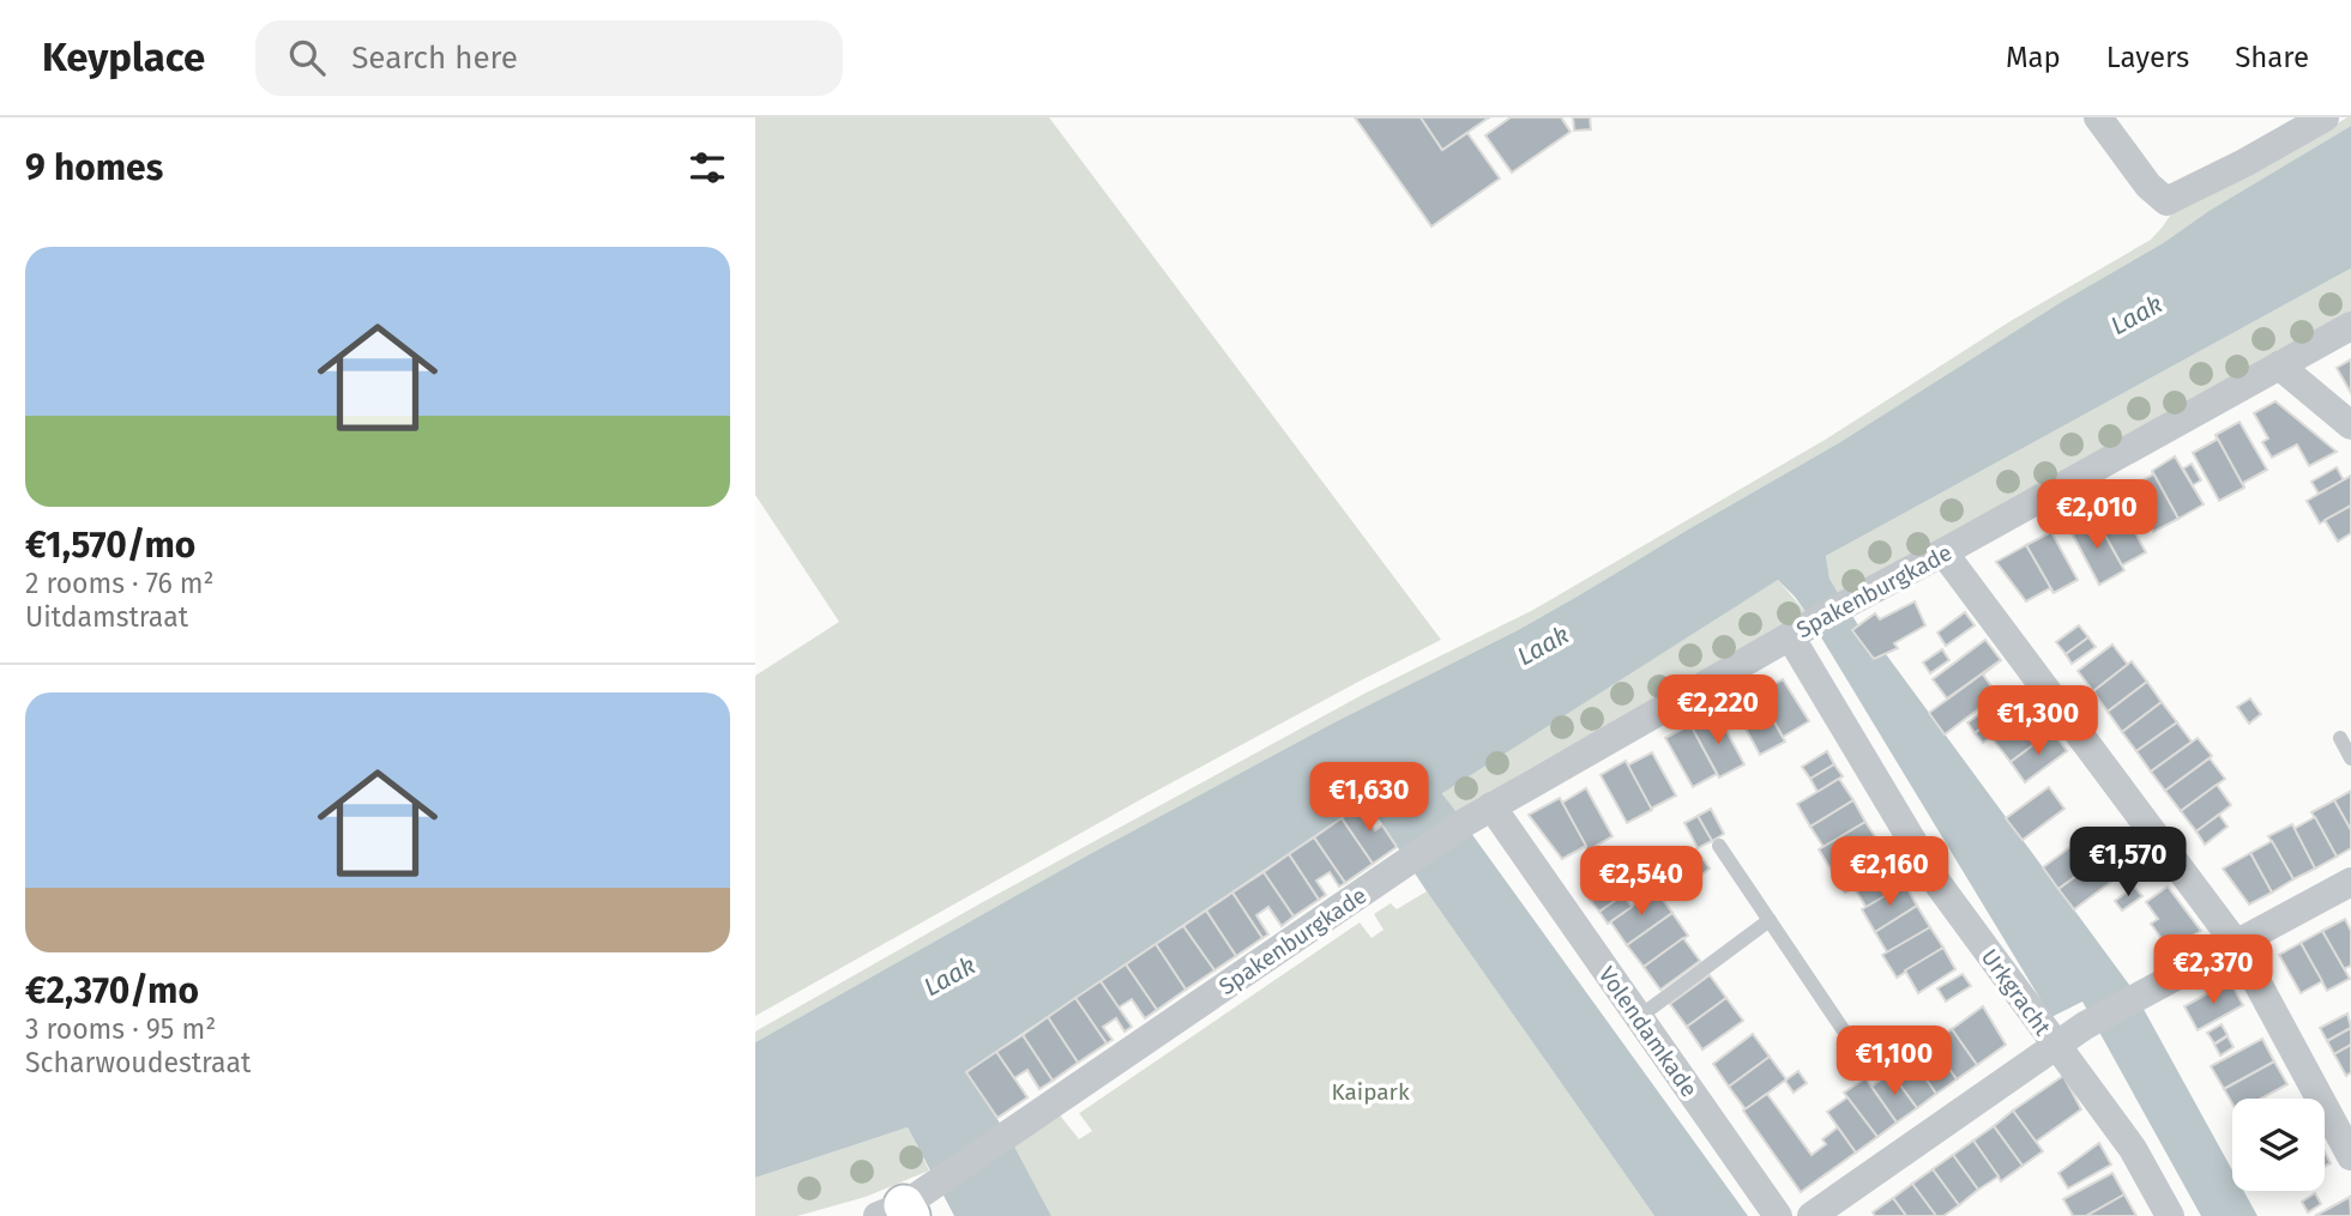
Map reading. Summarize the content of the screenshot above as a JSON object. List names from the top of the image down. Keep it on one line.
{"streets":{"street":["Spakenburgkade","Urkgracht","Volendamkade"]},"crossings":[["Spakenburgkade","Urkgracht"],["Spakenburgkade","Volendamkade"]],"water":["Laak"],"parks":["Kaipark"],"page":{"header":"Keyplace","search":"Search here","nav":["Map","Layers","Share"],"heading":"9 homes","list":[{"name":"€1,570/mo","note":"2 rooms · 76 m² · Uitdamstraat"},{"name":"€2,370/mo","note":"3 rooms · 95 m² · Scharwoudestraat"}],"price":["€2,010","€2,220","€1,300","€1,630","€1,570","€2,160","€2,540","€2,370","€1,100"]}}
